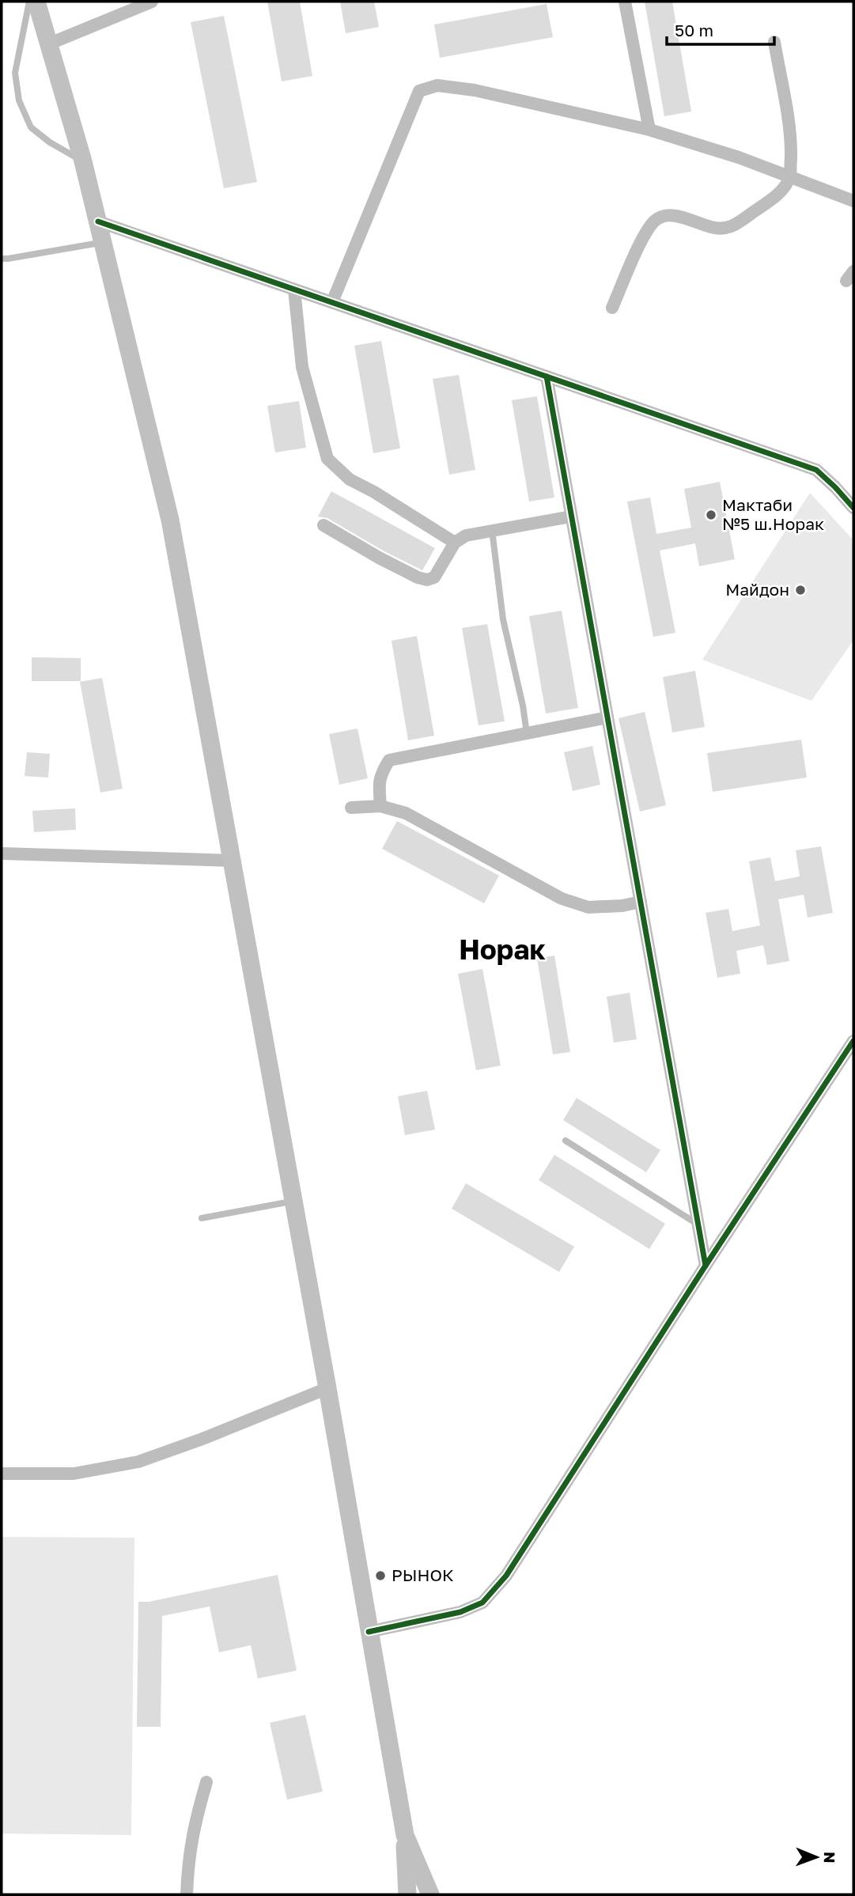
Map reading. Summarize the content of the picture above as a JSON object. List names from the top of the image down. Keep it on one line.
{"districts":["Норак"],"places":["Мактаби №5 ш.Норак","Майдон","РЫНОК"],"scale_bar":"50 m","north":"right"}
